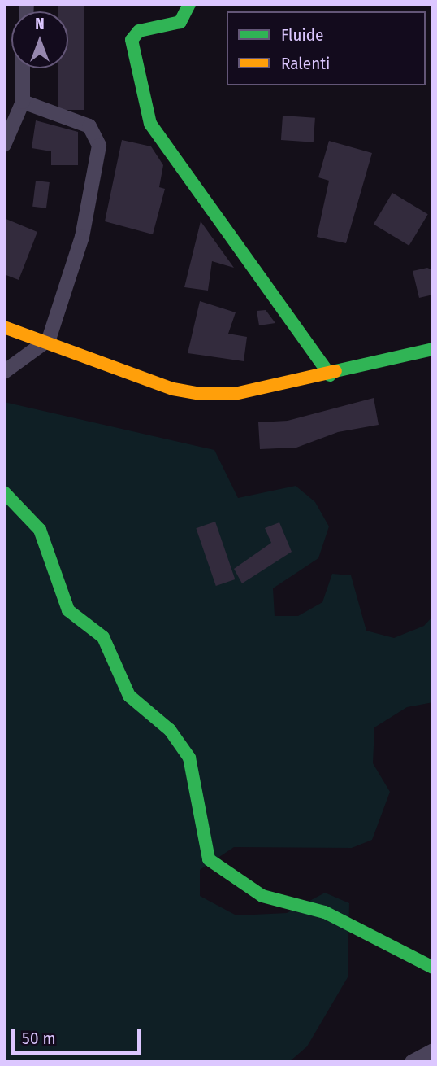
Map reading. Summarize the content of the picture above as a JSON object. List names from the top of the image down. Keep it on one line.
{"legend":["Fluide","Ralenti"],"scale_bar":"50 m","north":"top"}
